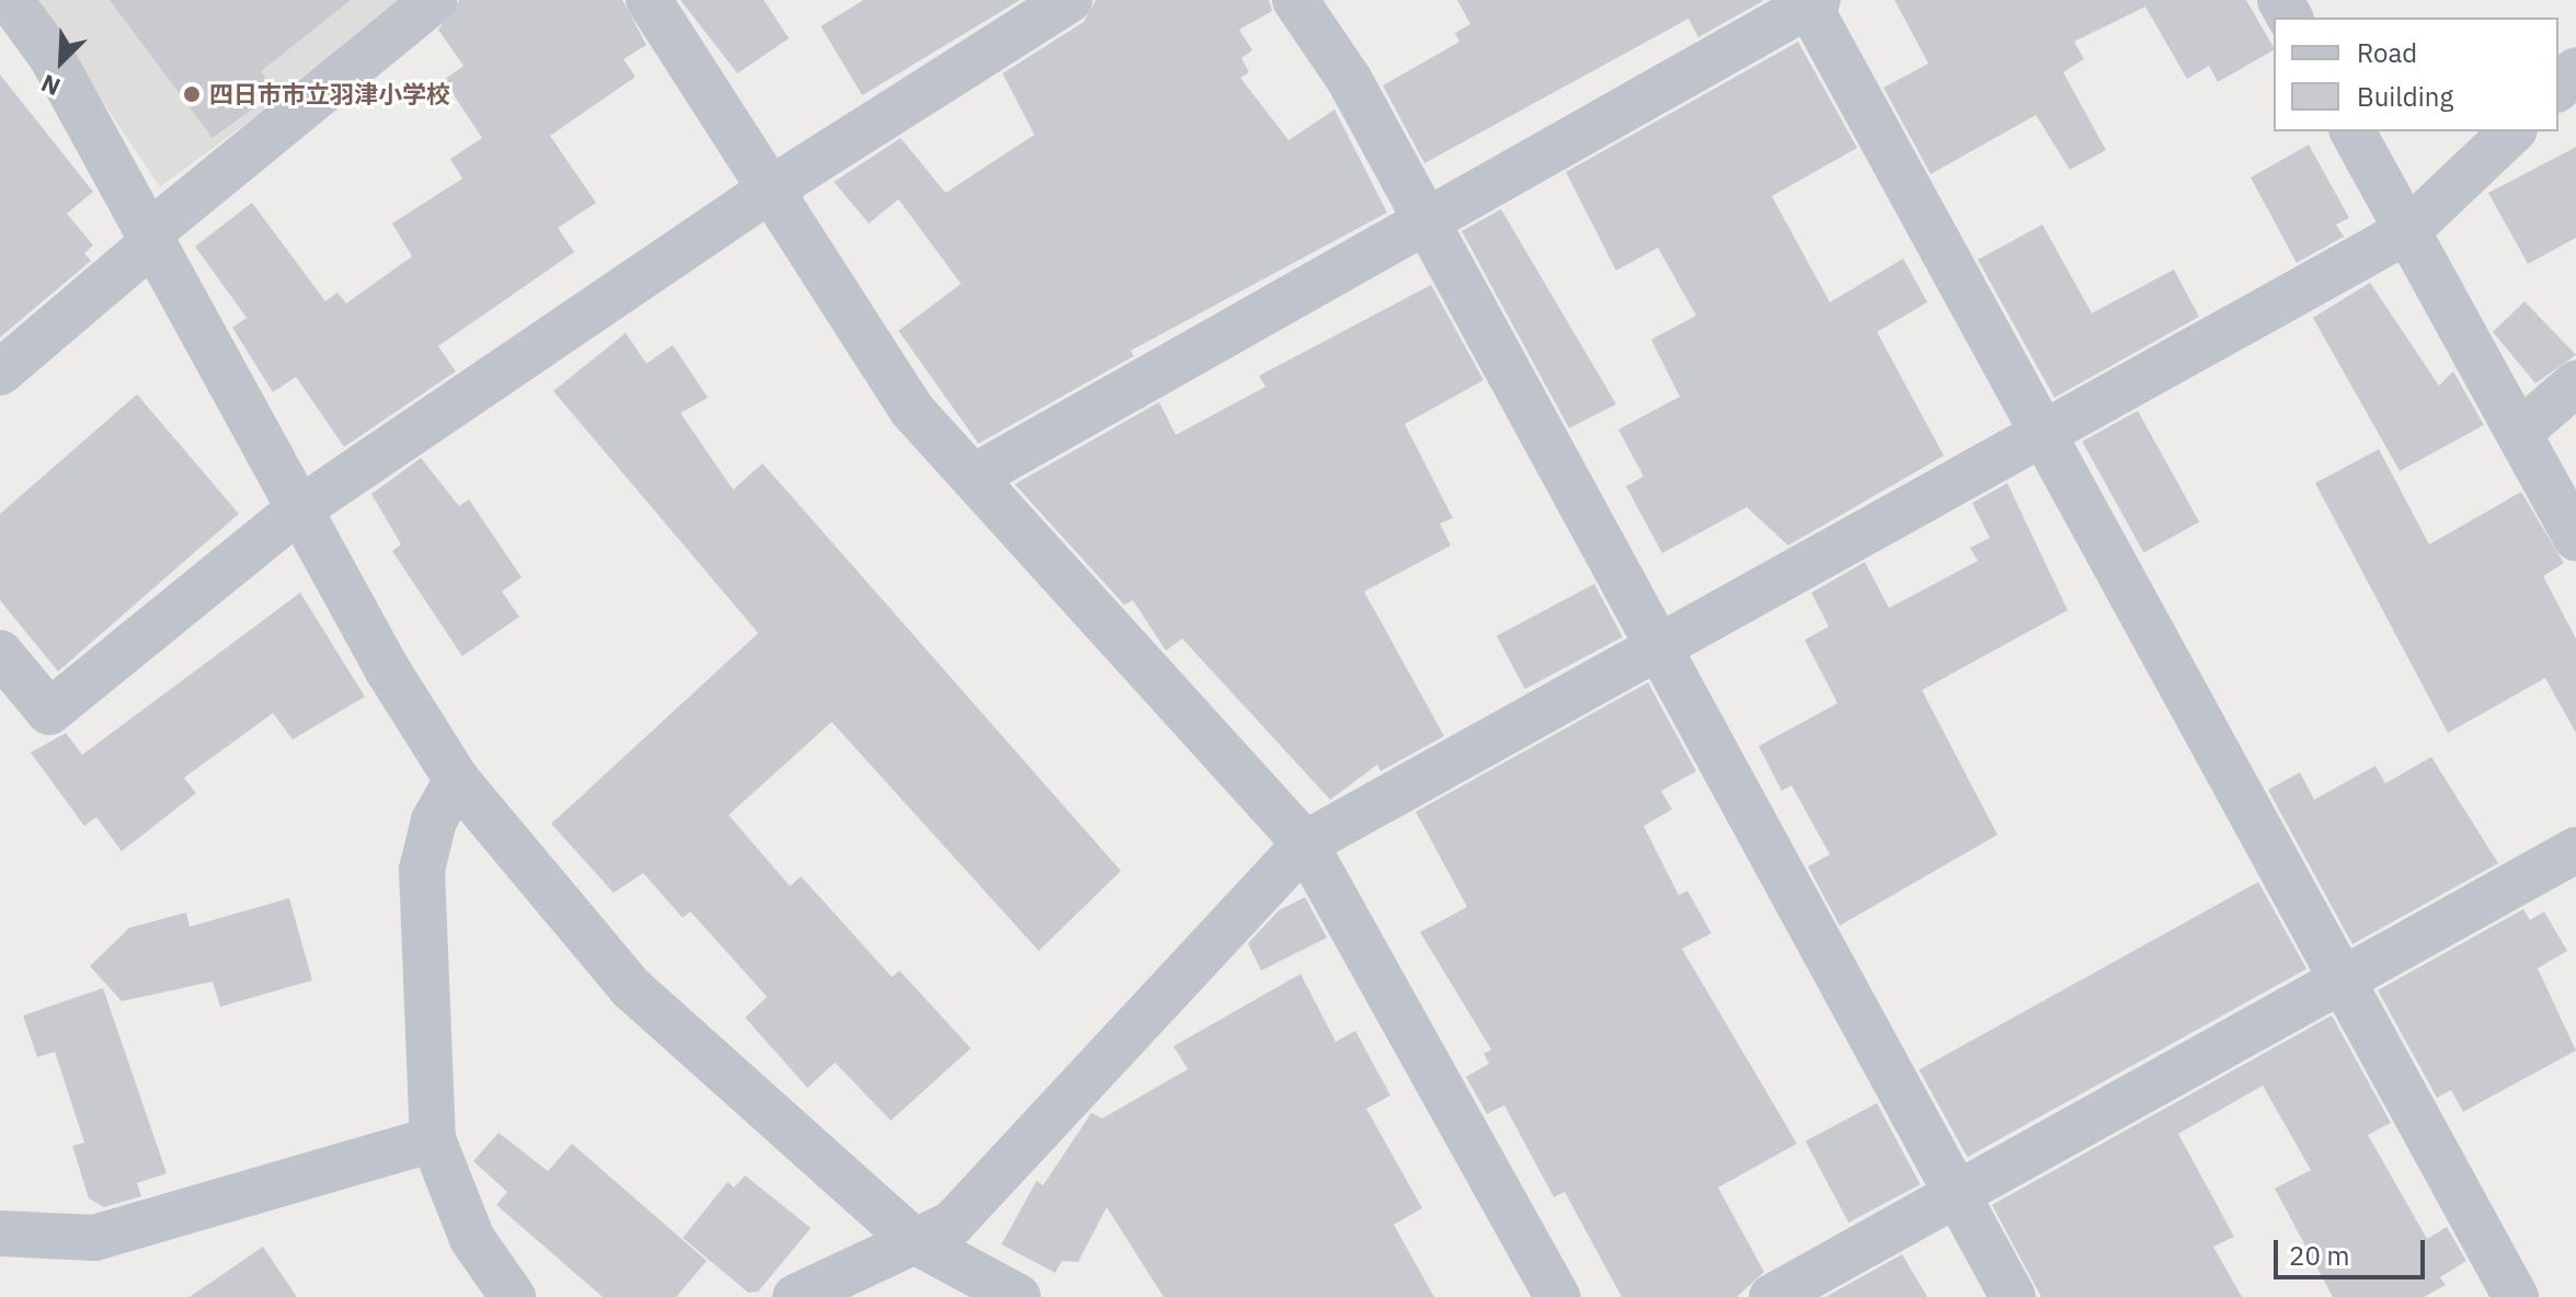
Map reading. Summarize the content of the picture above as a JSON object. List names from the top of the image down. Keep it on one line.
{"places":["四日市市立羽津小学校"],"legend":["Road","Building"],"scale_bar":"20 m","north":"bottom left"}
